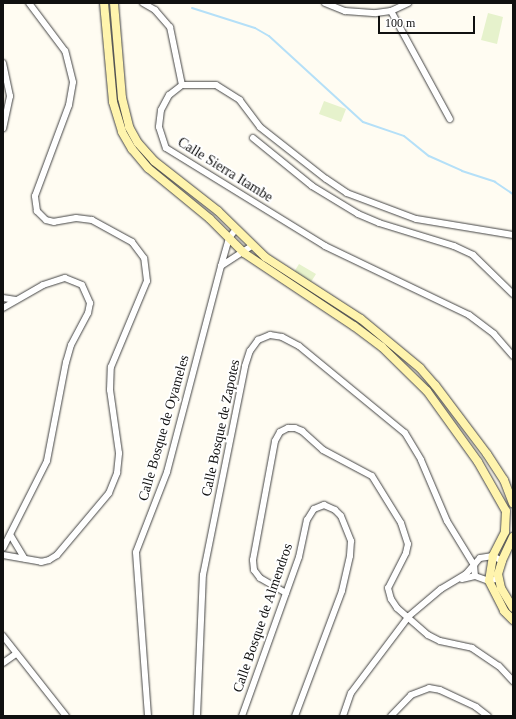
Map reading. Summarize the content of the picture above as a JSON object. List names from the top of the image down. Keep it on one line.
{"streets":{"street":["Calle Sierra Itambe","Calle Bosque de Oyameles","Calle Bosque de Zapotes","Calle Bosque de Almendros"]},"scale_bar":"100 m"}
